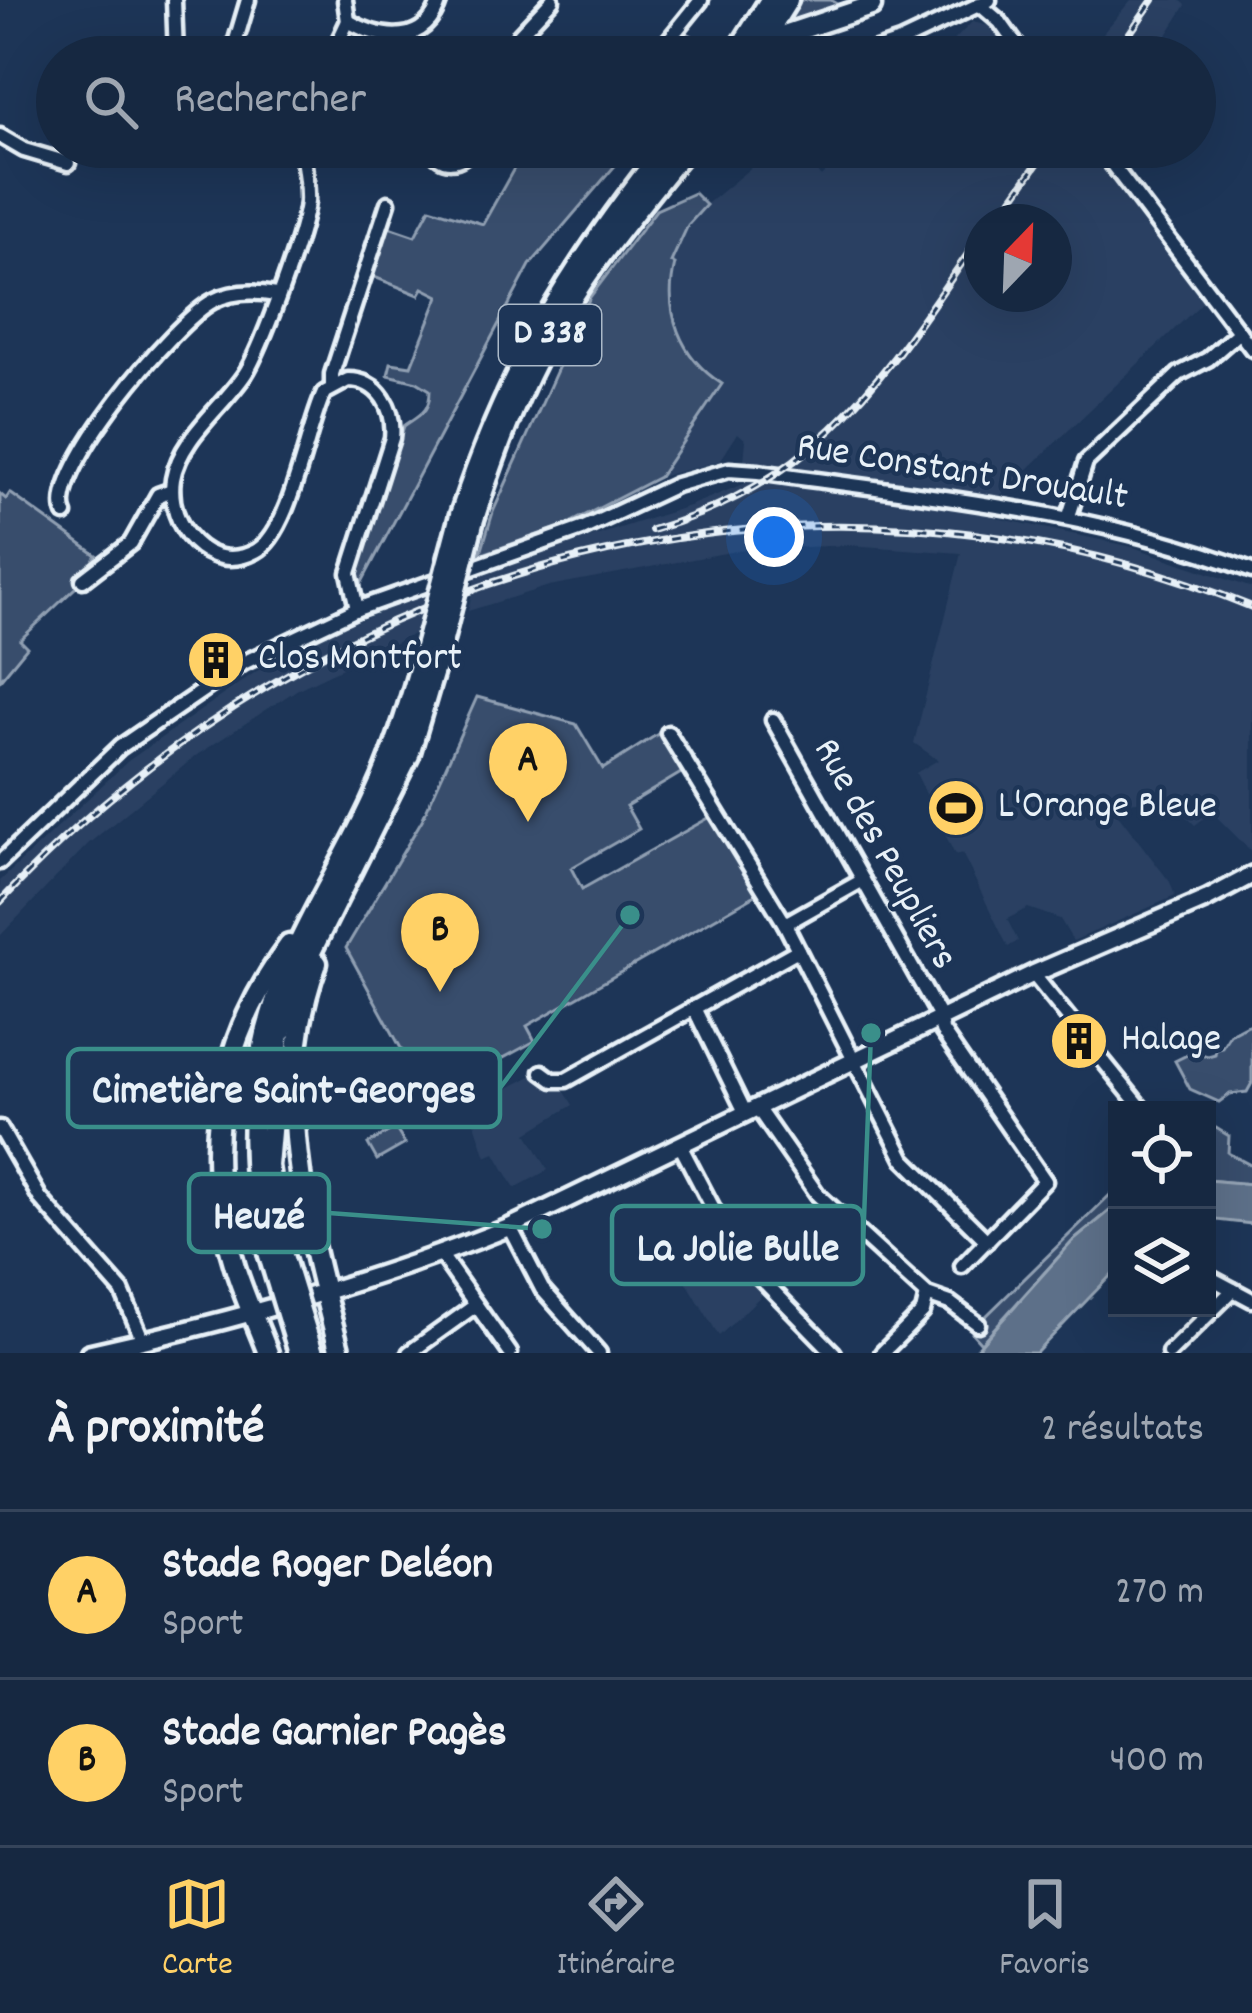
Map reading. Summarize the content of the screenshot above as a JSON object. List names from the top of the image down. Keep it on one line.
{"streets":{"highway":["D 338"],"street":["Rue Constant Drouault","Rue des Peupliers"]},"places":{"building":["Clos Montfort","Halage"],"sports":["L'Orange Bleue"],"other":["Cimetière Saint-Georges","La Jolie Bulle","Heuzé"]},"north":"top right","page":{"search":"Rechercher","pins":["A","B"],"heading":["À proximité","2 résultats"],"list":[{"mark":"A","name":"Stade Roger Deléon","note":"Sport","value":"270 m"},{"mark":"B","name":"Stade Garnier Pagès","note":"Sport","value":"400 m"}],"nav":["Carte","Itinéraire","Favoris"]}}
